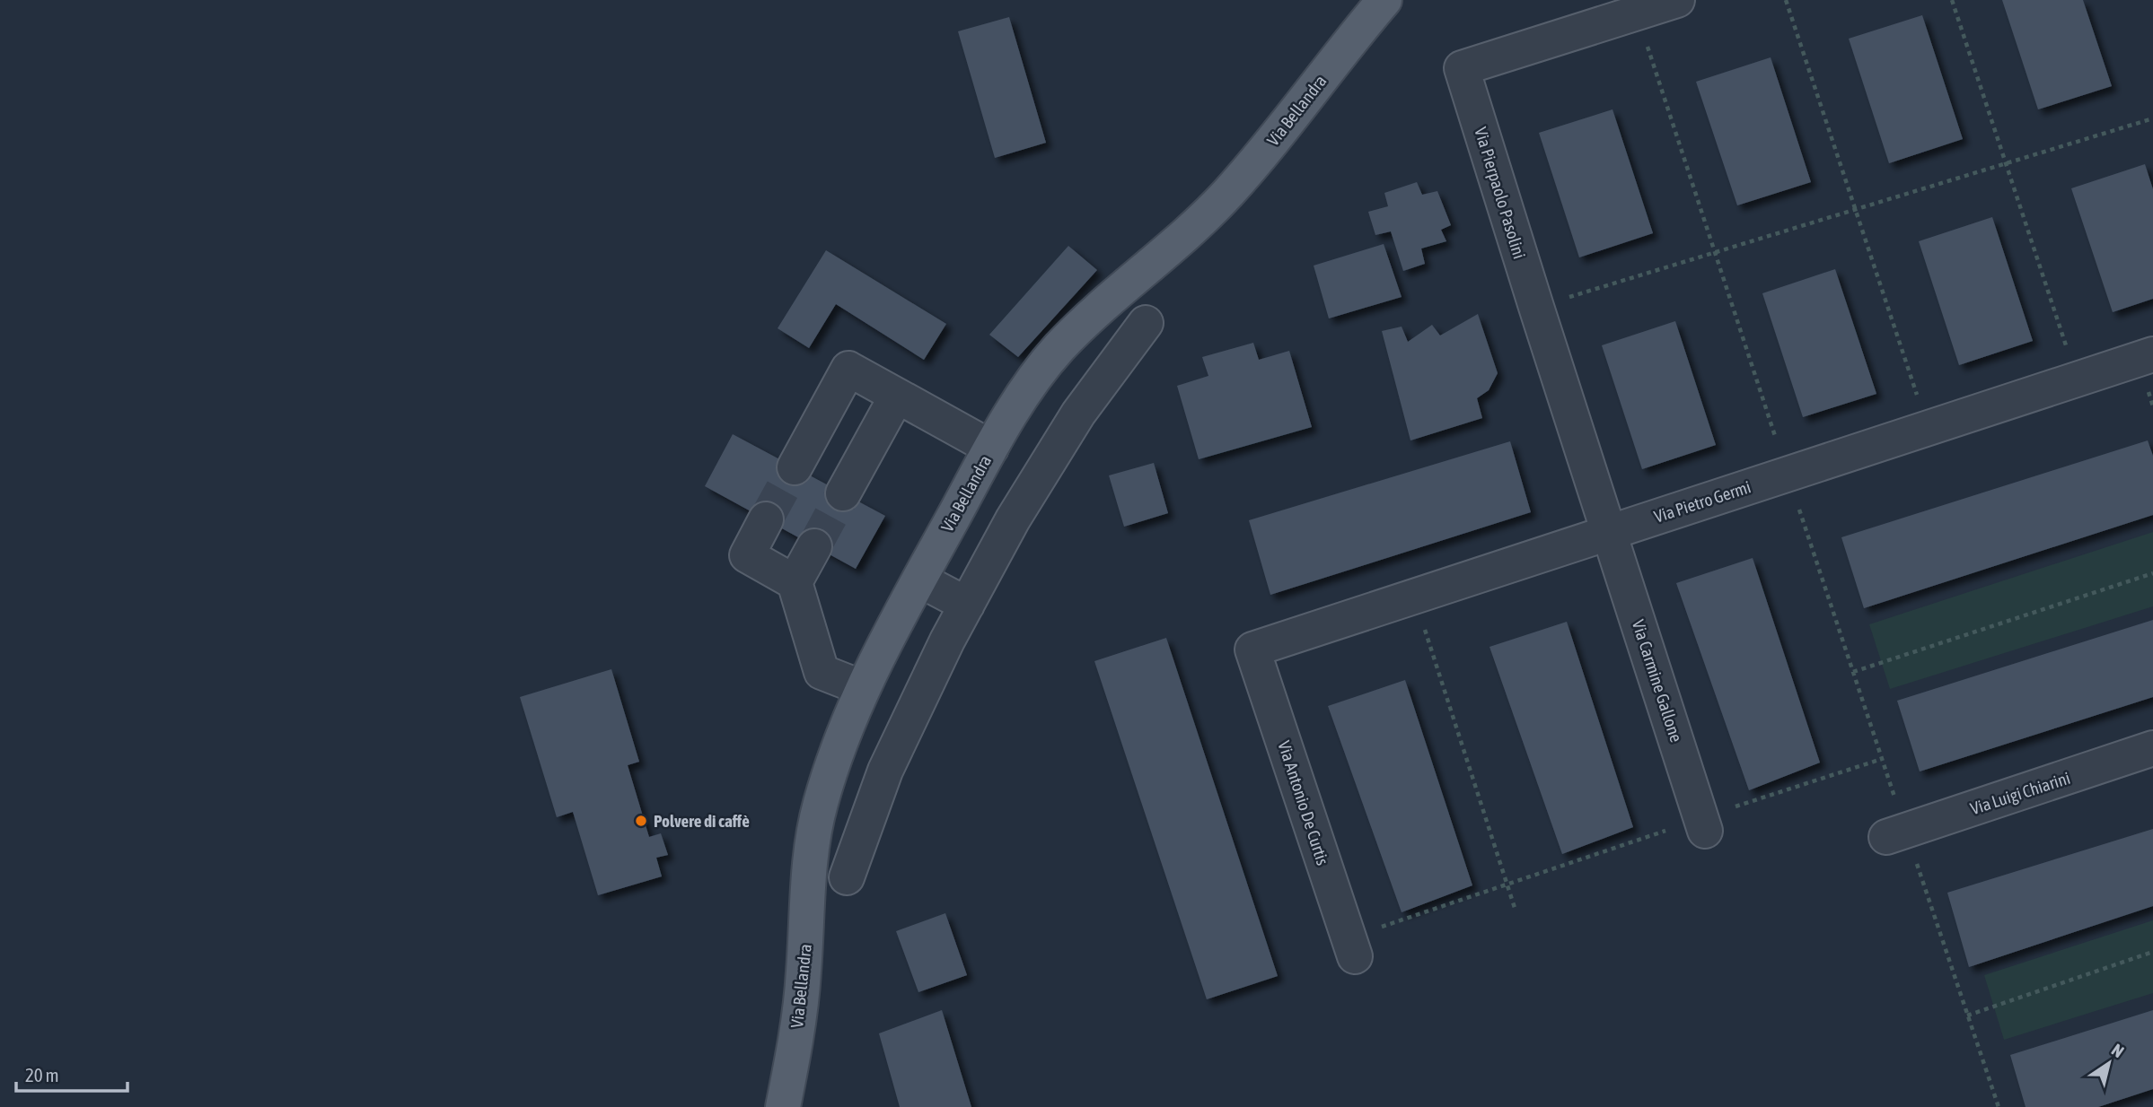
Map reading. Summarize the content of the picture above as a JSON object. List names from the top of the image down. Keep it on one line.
{"streets":{"main road":["Via Bellandra"],"street":["Via Pierpaolo Pasolini","Via Pietro Germi","Via Carmine Gallone","Via Luigi Chiarini","Via Antonio De Curtis"]},"crossings":[["Via Pierpaolo Pasolini","Via Pietro Germi"],["Via Pierpaolo Pasolini","Via Carmine Gallone"],["Via Pietro Germi","Via Carmine Gallone"],["Via Pietro Germi","Via Antonio De Curtis"]],"places":["Polvere di caffè"],"scale_bar":"20 m","north":"top right"}
